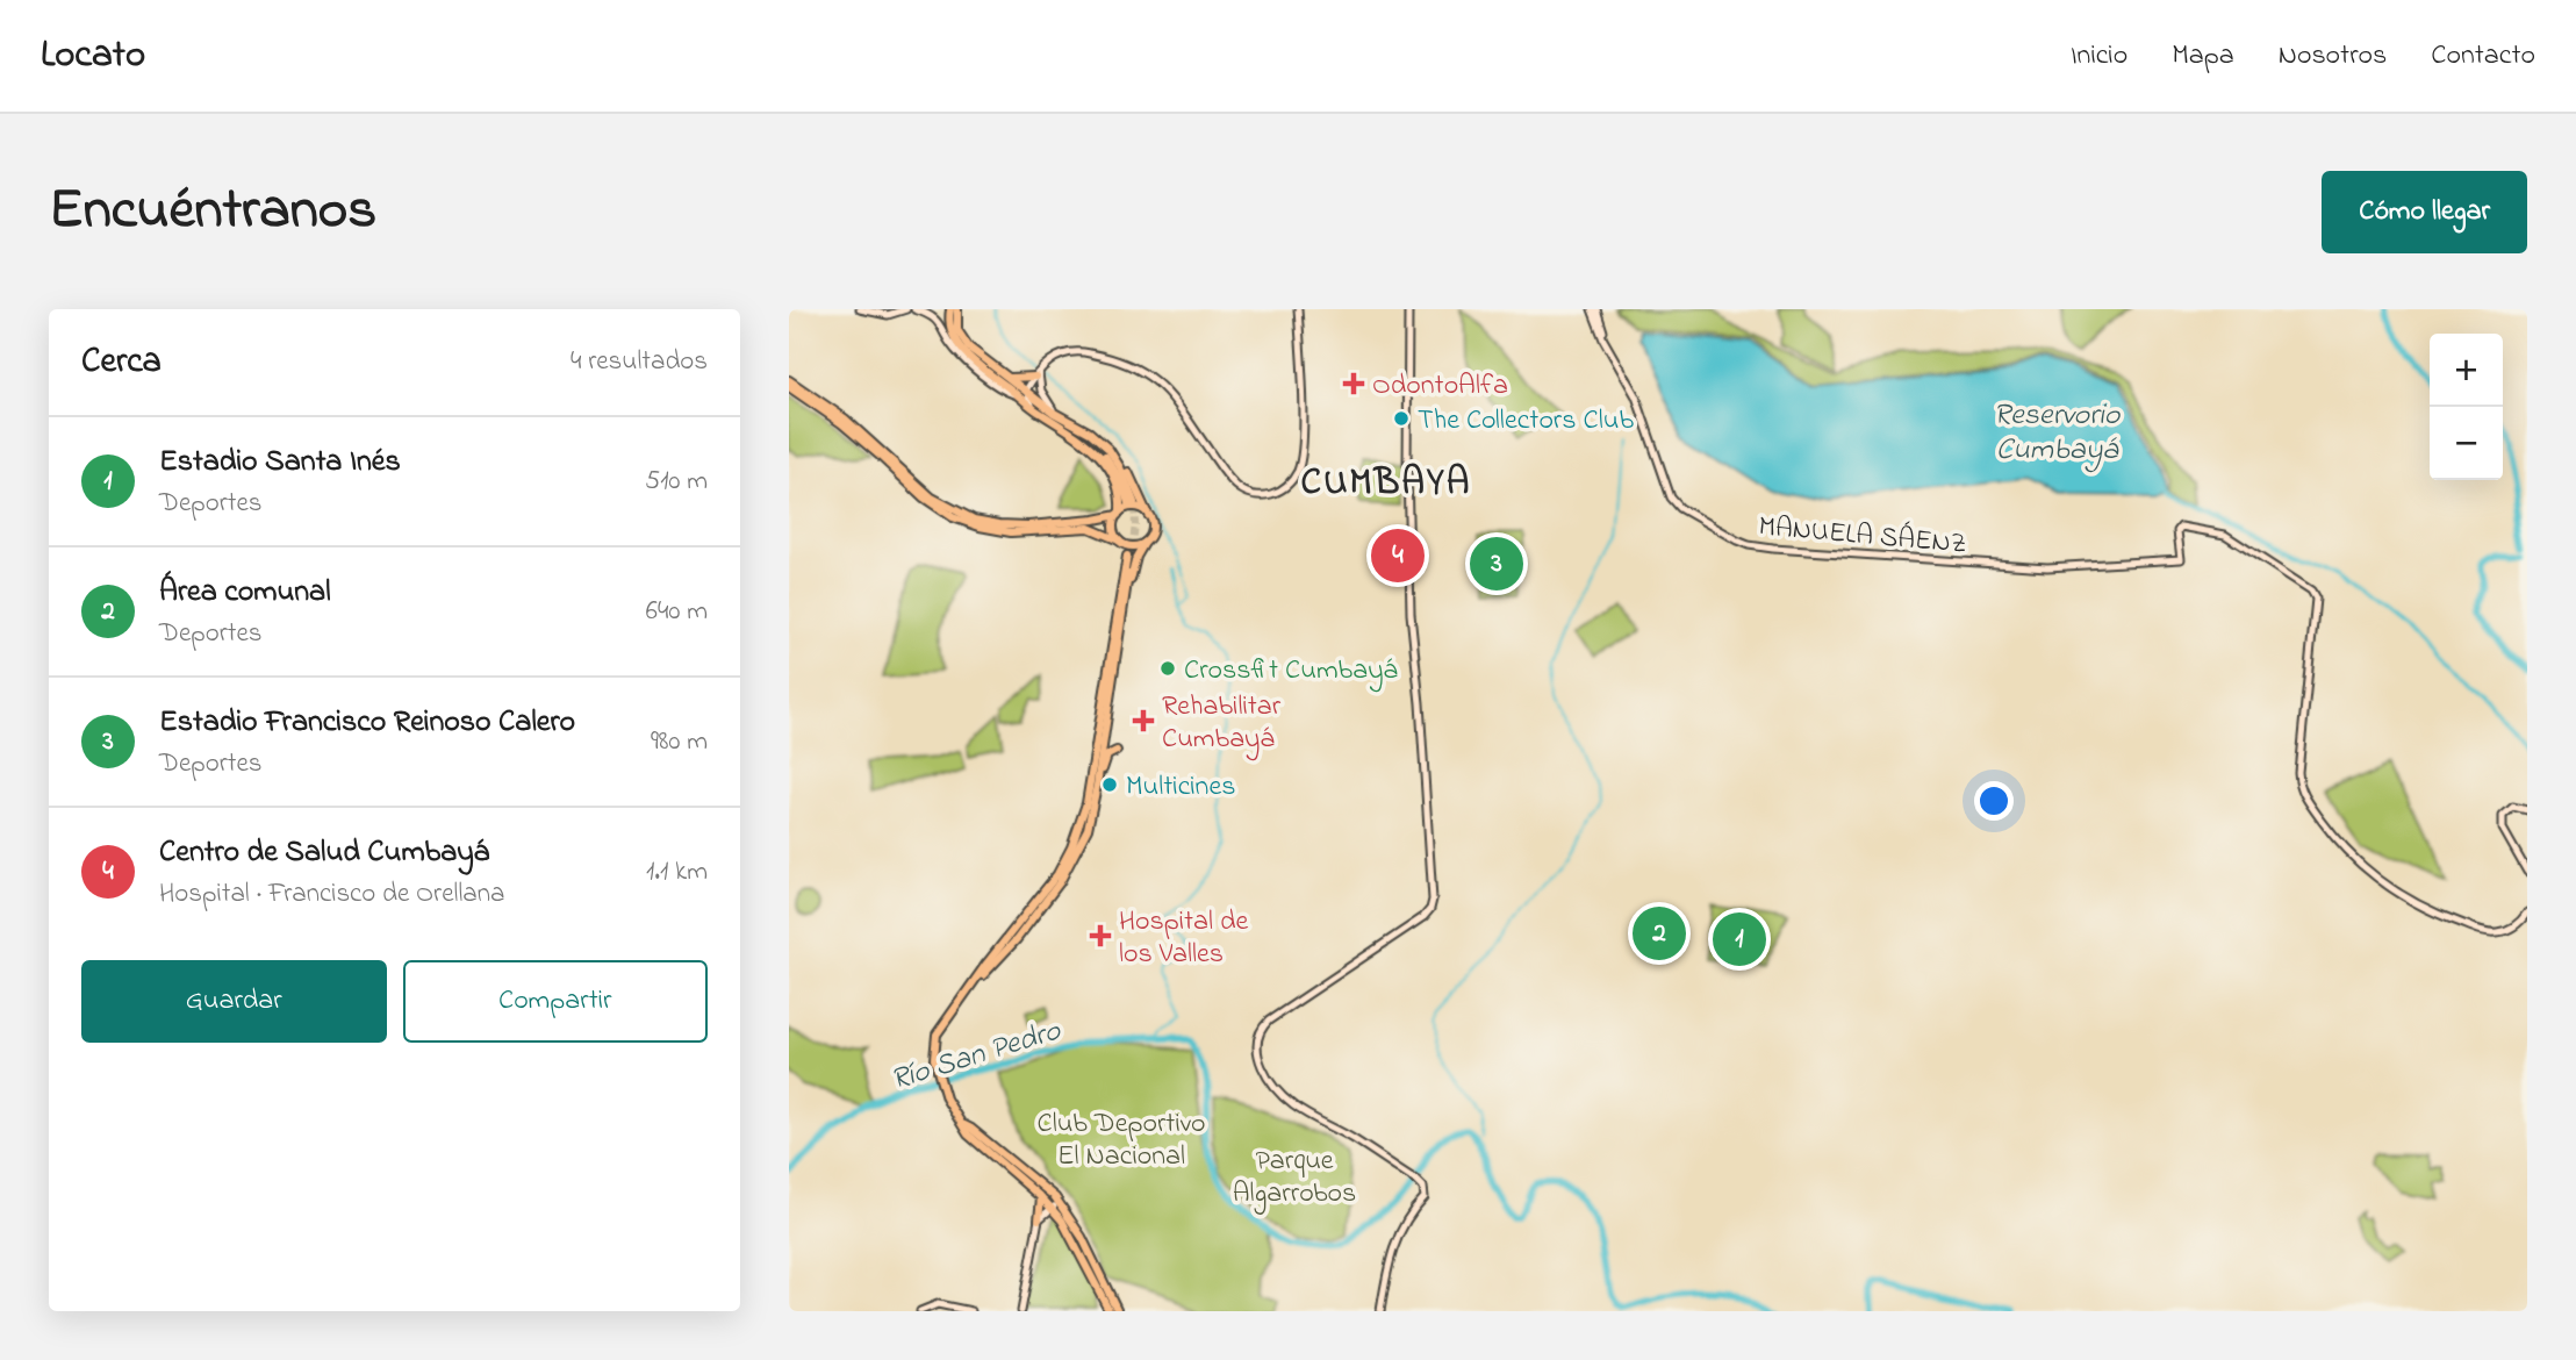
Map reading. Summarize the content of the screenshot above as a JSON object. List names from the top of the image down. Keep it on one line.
{"streets":{"street":["MANUELA SÁENZ"]},"districts":["CUMBAYA"],"water":["Reservorio Cumbayá","Río San Pedro"],"parks":["Club Deportivo El Nacional","Parque Algarrobos"],"places":{"health":["OdontoAlfa","Rehabilitar Cumbayá","Hospital de los Valles"],"other":["The Collectors Club","Crossfit Cumbayá","Multicines"]},"page":{"header":"Locato","nav":["Inicio","Mapa","Nosotros","Contacto"],"title":"Encuéntranos","buttons":["Cómo llegar",["Guardar","Compartir"]],"heading":["Cerca","4 resultados"],"map_buttons":["+","−"],"list":[{"mark":"1","name":"Estadio Santa Inés","note":"Deportes","value":"510 m"},{"mark":"2","name":"Área comunal","note":"Deportes","value":"640 m"},{"mark":"3","name":"Estadio Francisco Reinoso Calero","note":"Deportes","value":"980 m"},{"mark":"4","name":"Centro de Salud Cumbayá","note":"Hospital · Francisco de Orellana","value":"1.1 km"}],"pins":["4","3","2","1"]}}
